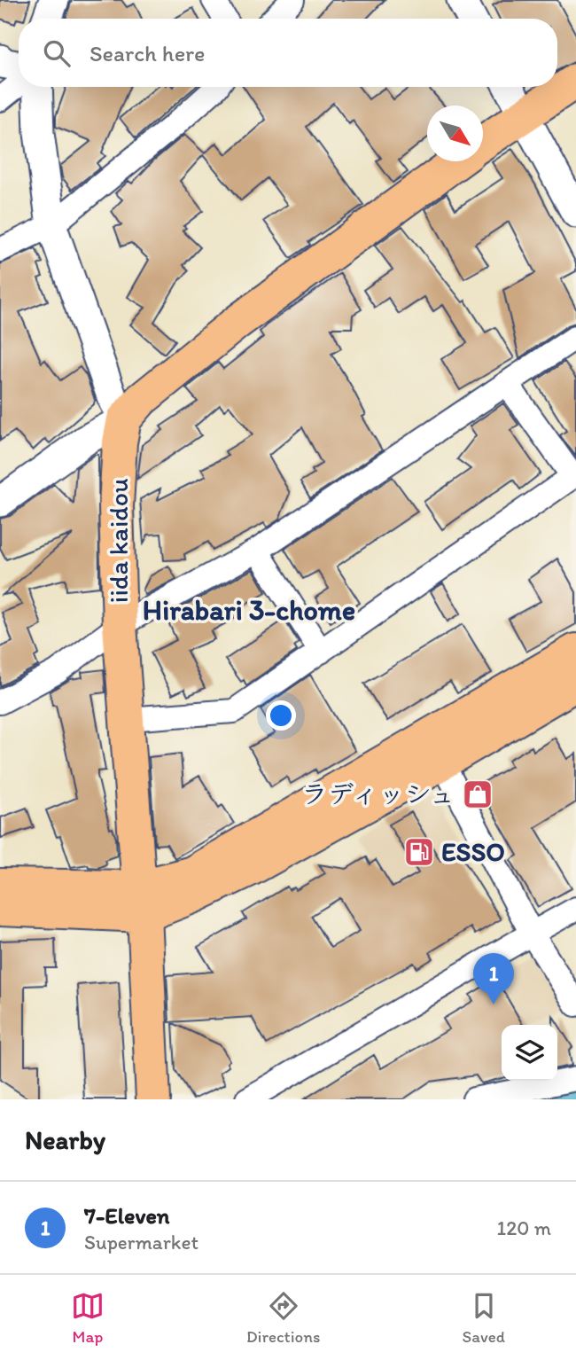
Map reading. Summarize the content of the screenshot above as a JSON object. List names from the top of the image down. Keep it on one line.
{"streets":{"main road":["iida kaidou"]},"districts":["Hirabari 3-chome"],"places":{"shop":["ラディッシュ"],"fuel station":["ESSO"]},"north":"bottom right","page":{"search":"Search here","pins":"1","heading":"Nearby","list":[{"mark":"1","name":"7-Eleven","note":"Supermarket","value":"120 m"}],"nav":["Map","Directions","Saved"]}}
